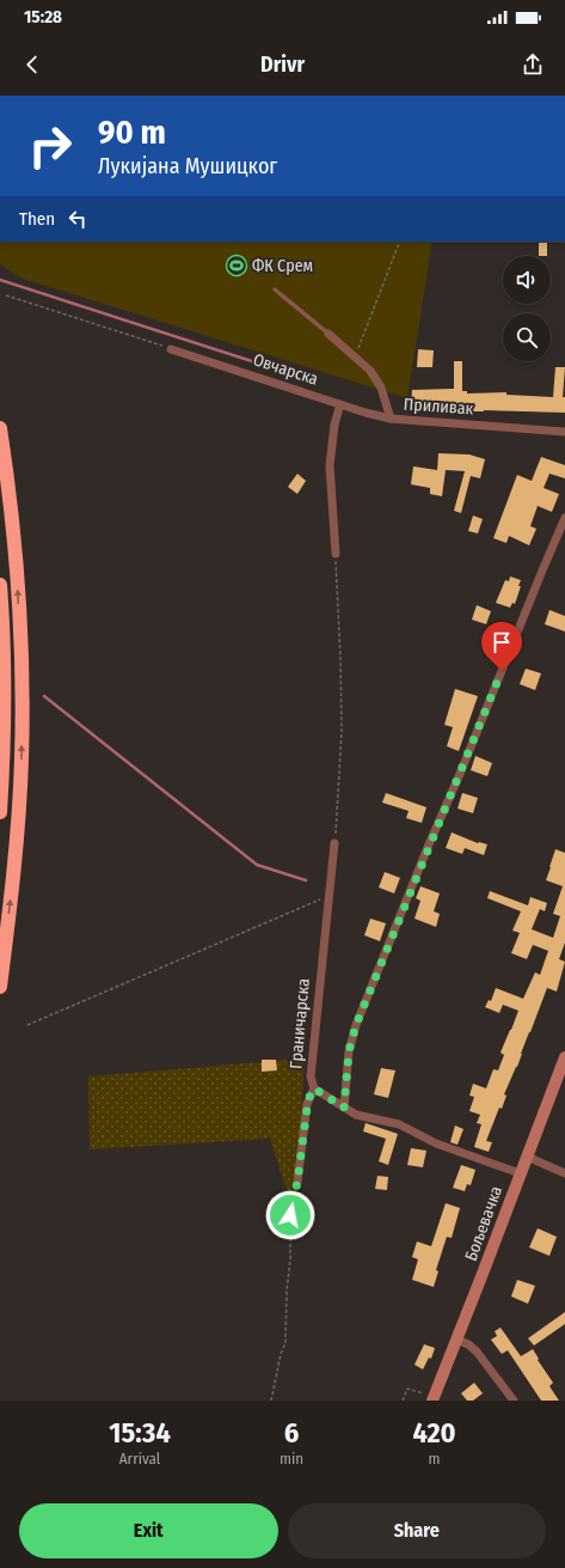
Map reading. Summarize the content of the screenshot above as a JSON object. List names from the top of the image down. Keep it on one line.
{"streets":{"main road":["Бољевачка"],"street":["Овчарска","Приливак","Граничарска"]},"crossings":[["Овчарска","Приливак"]],"places":{"sports":["ФК Срем"]},"page":{"status":"15:28","header":"Drivr","turn":["90 m","Лукијана Мушицког"],"then":"Then","eta":["15:34","Arrival","6","min","420","m"],"buttons":["Exit","Share"]}}
